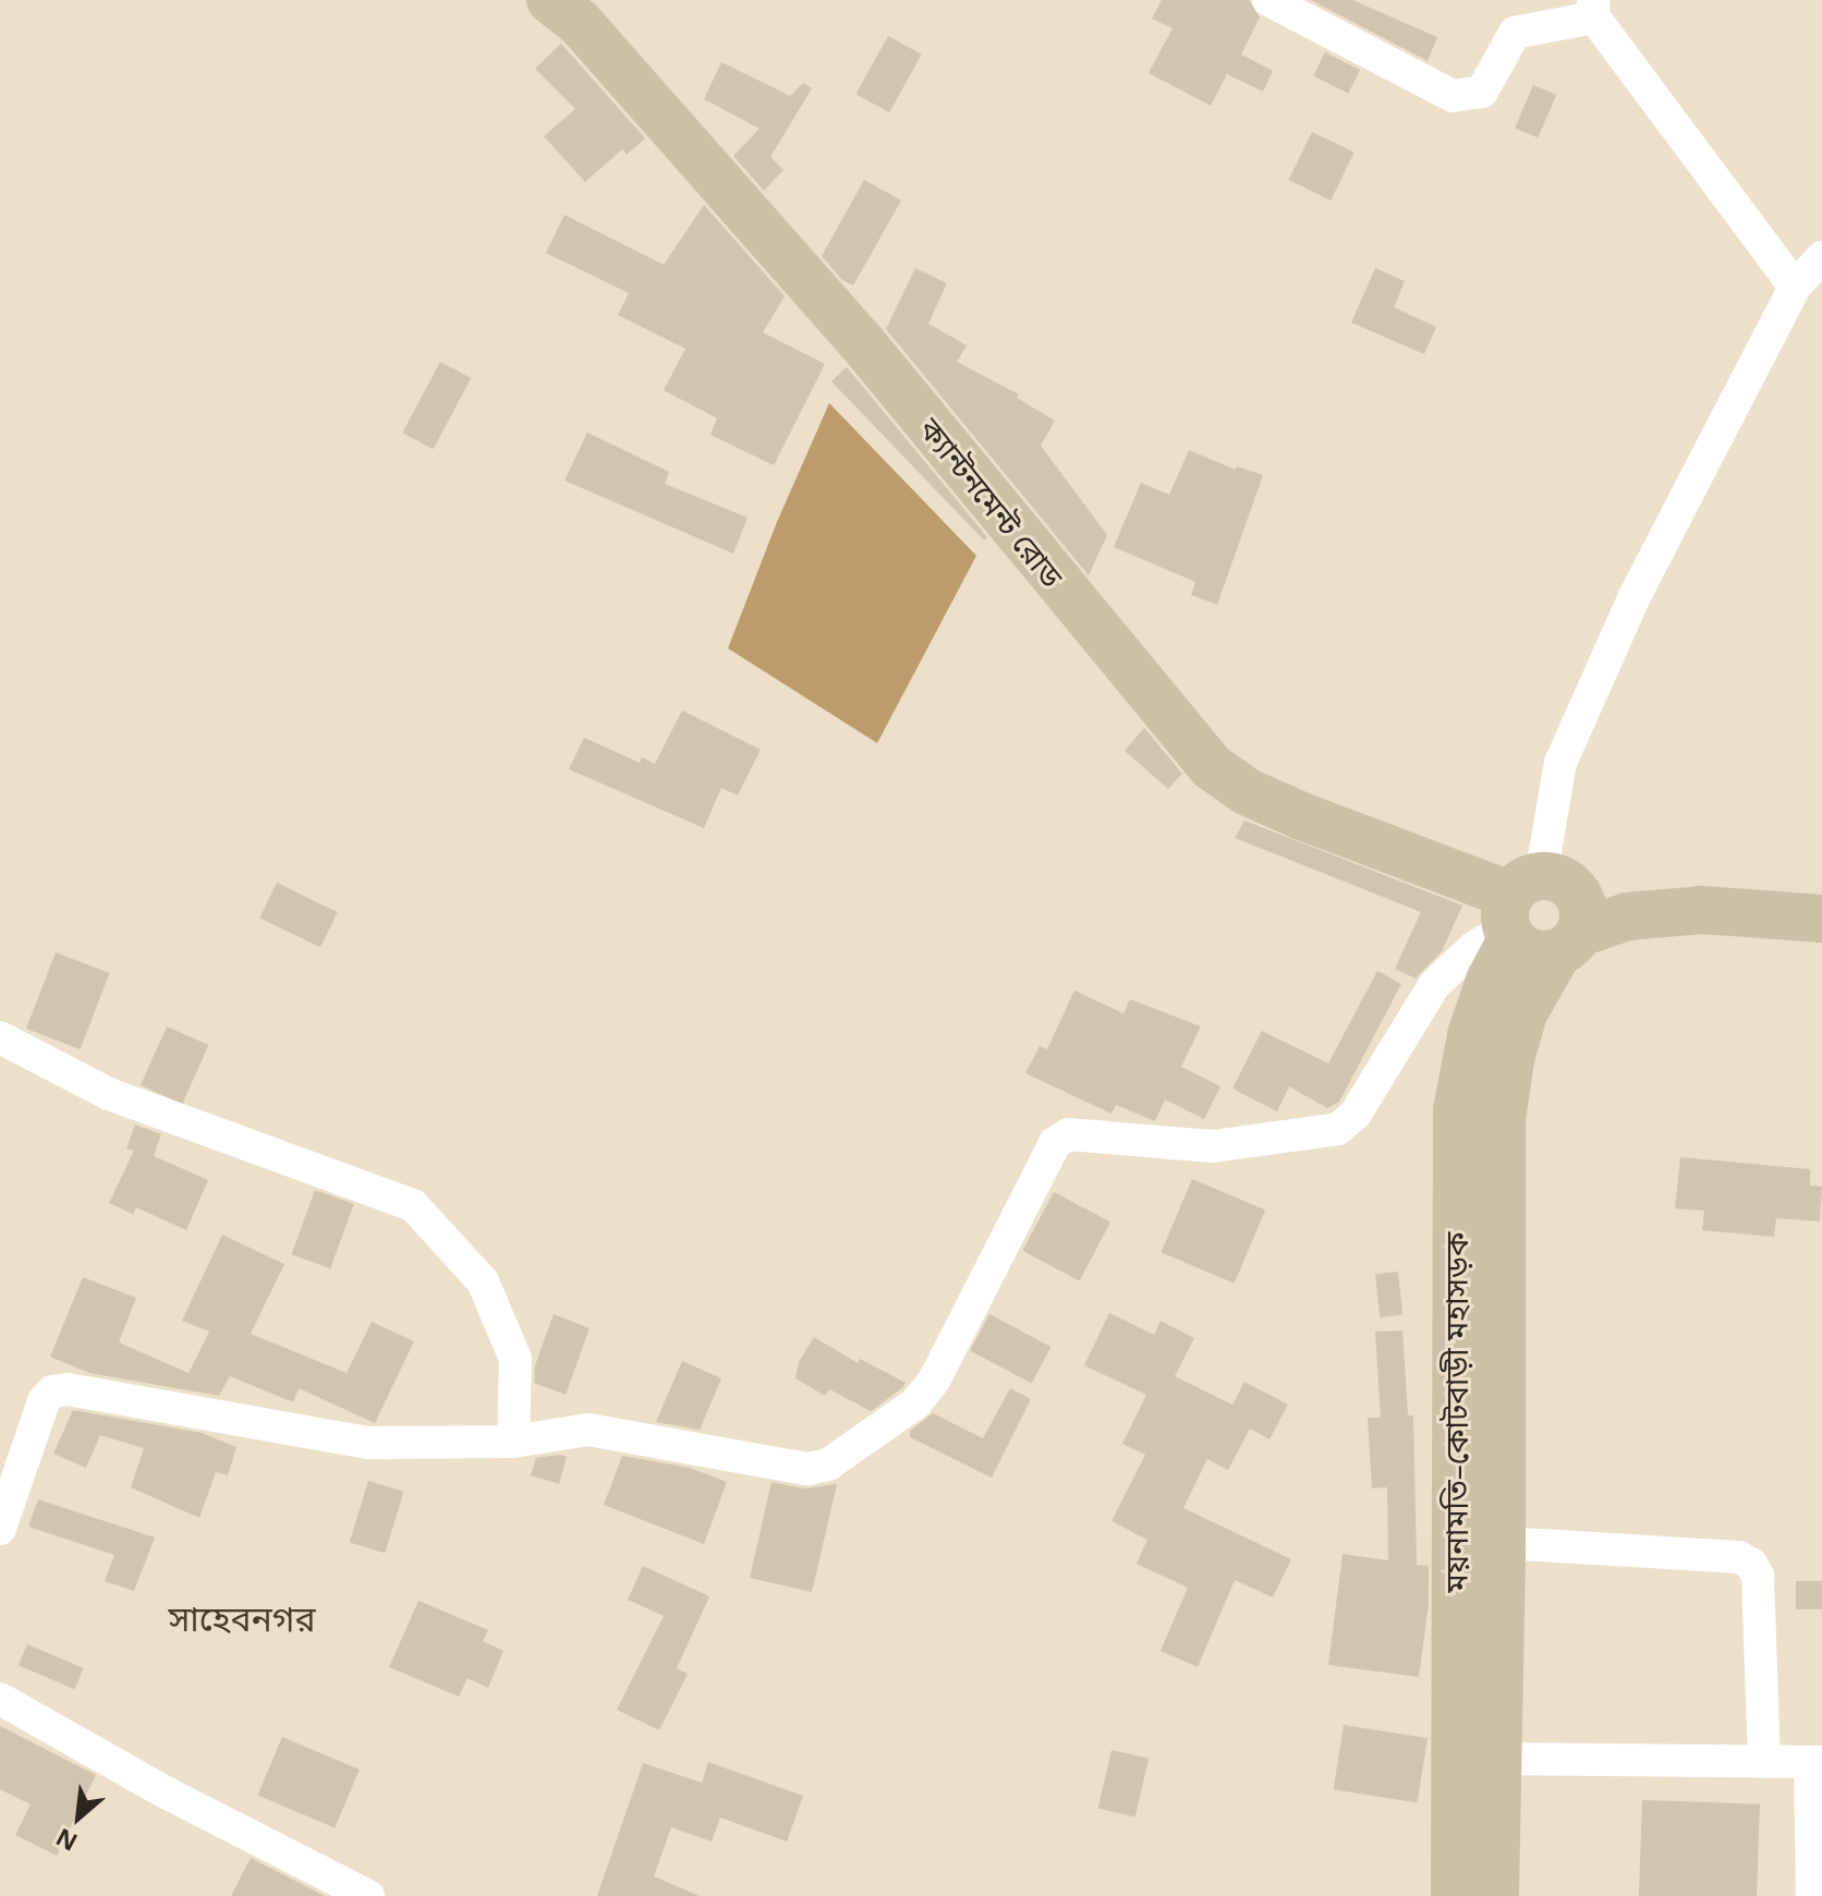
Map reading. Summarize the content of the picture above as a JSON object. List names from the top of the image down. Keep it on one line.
{"streets":{"main road":["ক্যান্টনমেন্ট রোড","ময়নামতি–কোটবাড়ী মহাসড়ক"]},"crossings":[["ক্যান্টনমেন্ট রোড","ময়নামতি–কোটবাড়ী মহাসড়ক"]],"districts":["সাহেবনগর"],"north":"bottom left"}
